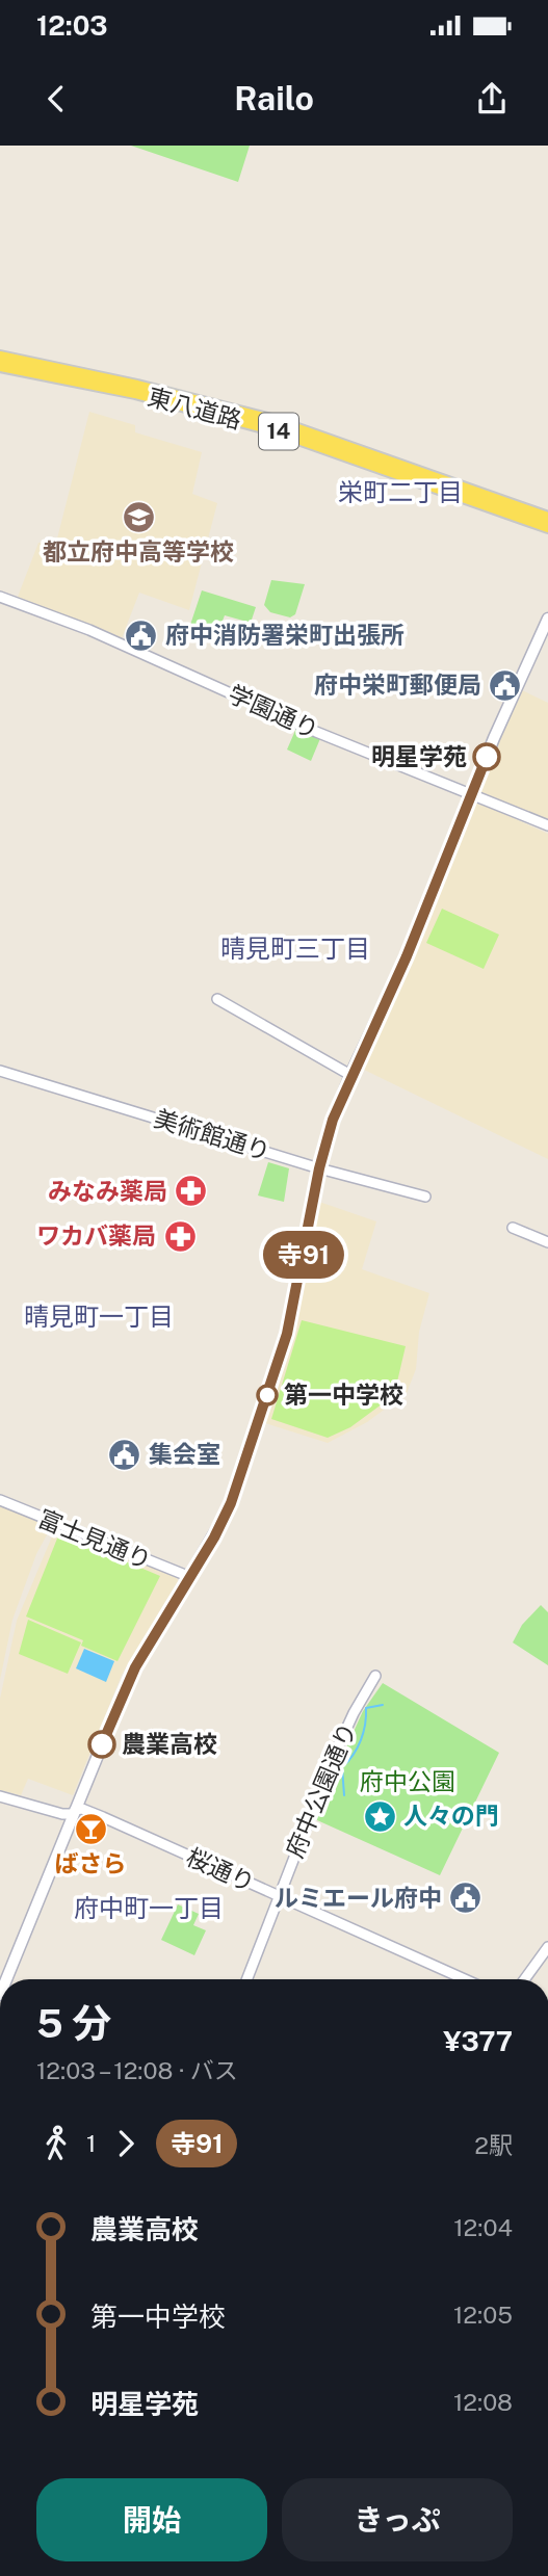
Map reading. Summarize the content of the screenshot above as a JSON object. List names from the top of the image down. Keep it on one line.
{"streets":{"main road":["東八道路","14"],"street":["学園通り","美術館通り","富士見通り","府中公園通り","桜通り"]},"crossings":[["府中公園通り","桜通り"]],"districts":["栄町二丁目","晴見町三丁目","晴見町一丁目","府中町一丁目"],"parks":["府中公園"],"places":{"school or university":["都立府中高等学校"],"public building":["府中消防署栄町出張所","府中栄町郵便局","集会室","ルミエール府中"],"other":["明星学苑","第一中学校","農業高校"],"pharmacy":["みなみ薬局","ワカバ薬局"],"place":["人々の門"],"bar":["ばさら"]},"lines":["bus line 寺91"],"page":{"status":"12:03","header":"Railo","on_map":"寺91","heading":["5 分","12:03 – 12:08 · バス","¥377"],"legs":["1","寺91","2駅"],"list":[{"name":"農業高校","value":"12:04"},{"name":"第一中学校","value":"12:05"},{"name":"明星学苑","value":"12:08"}],"buttons":["開始","きっぷ"]}}
